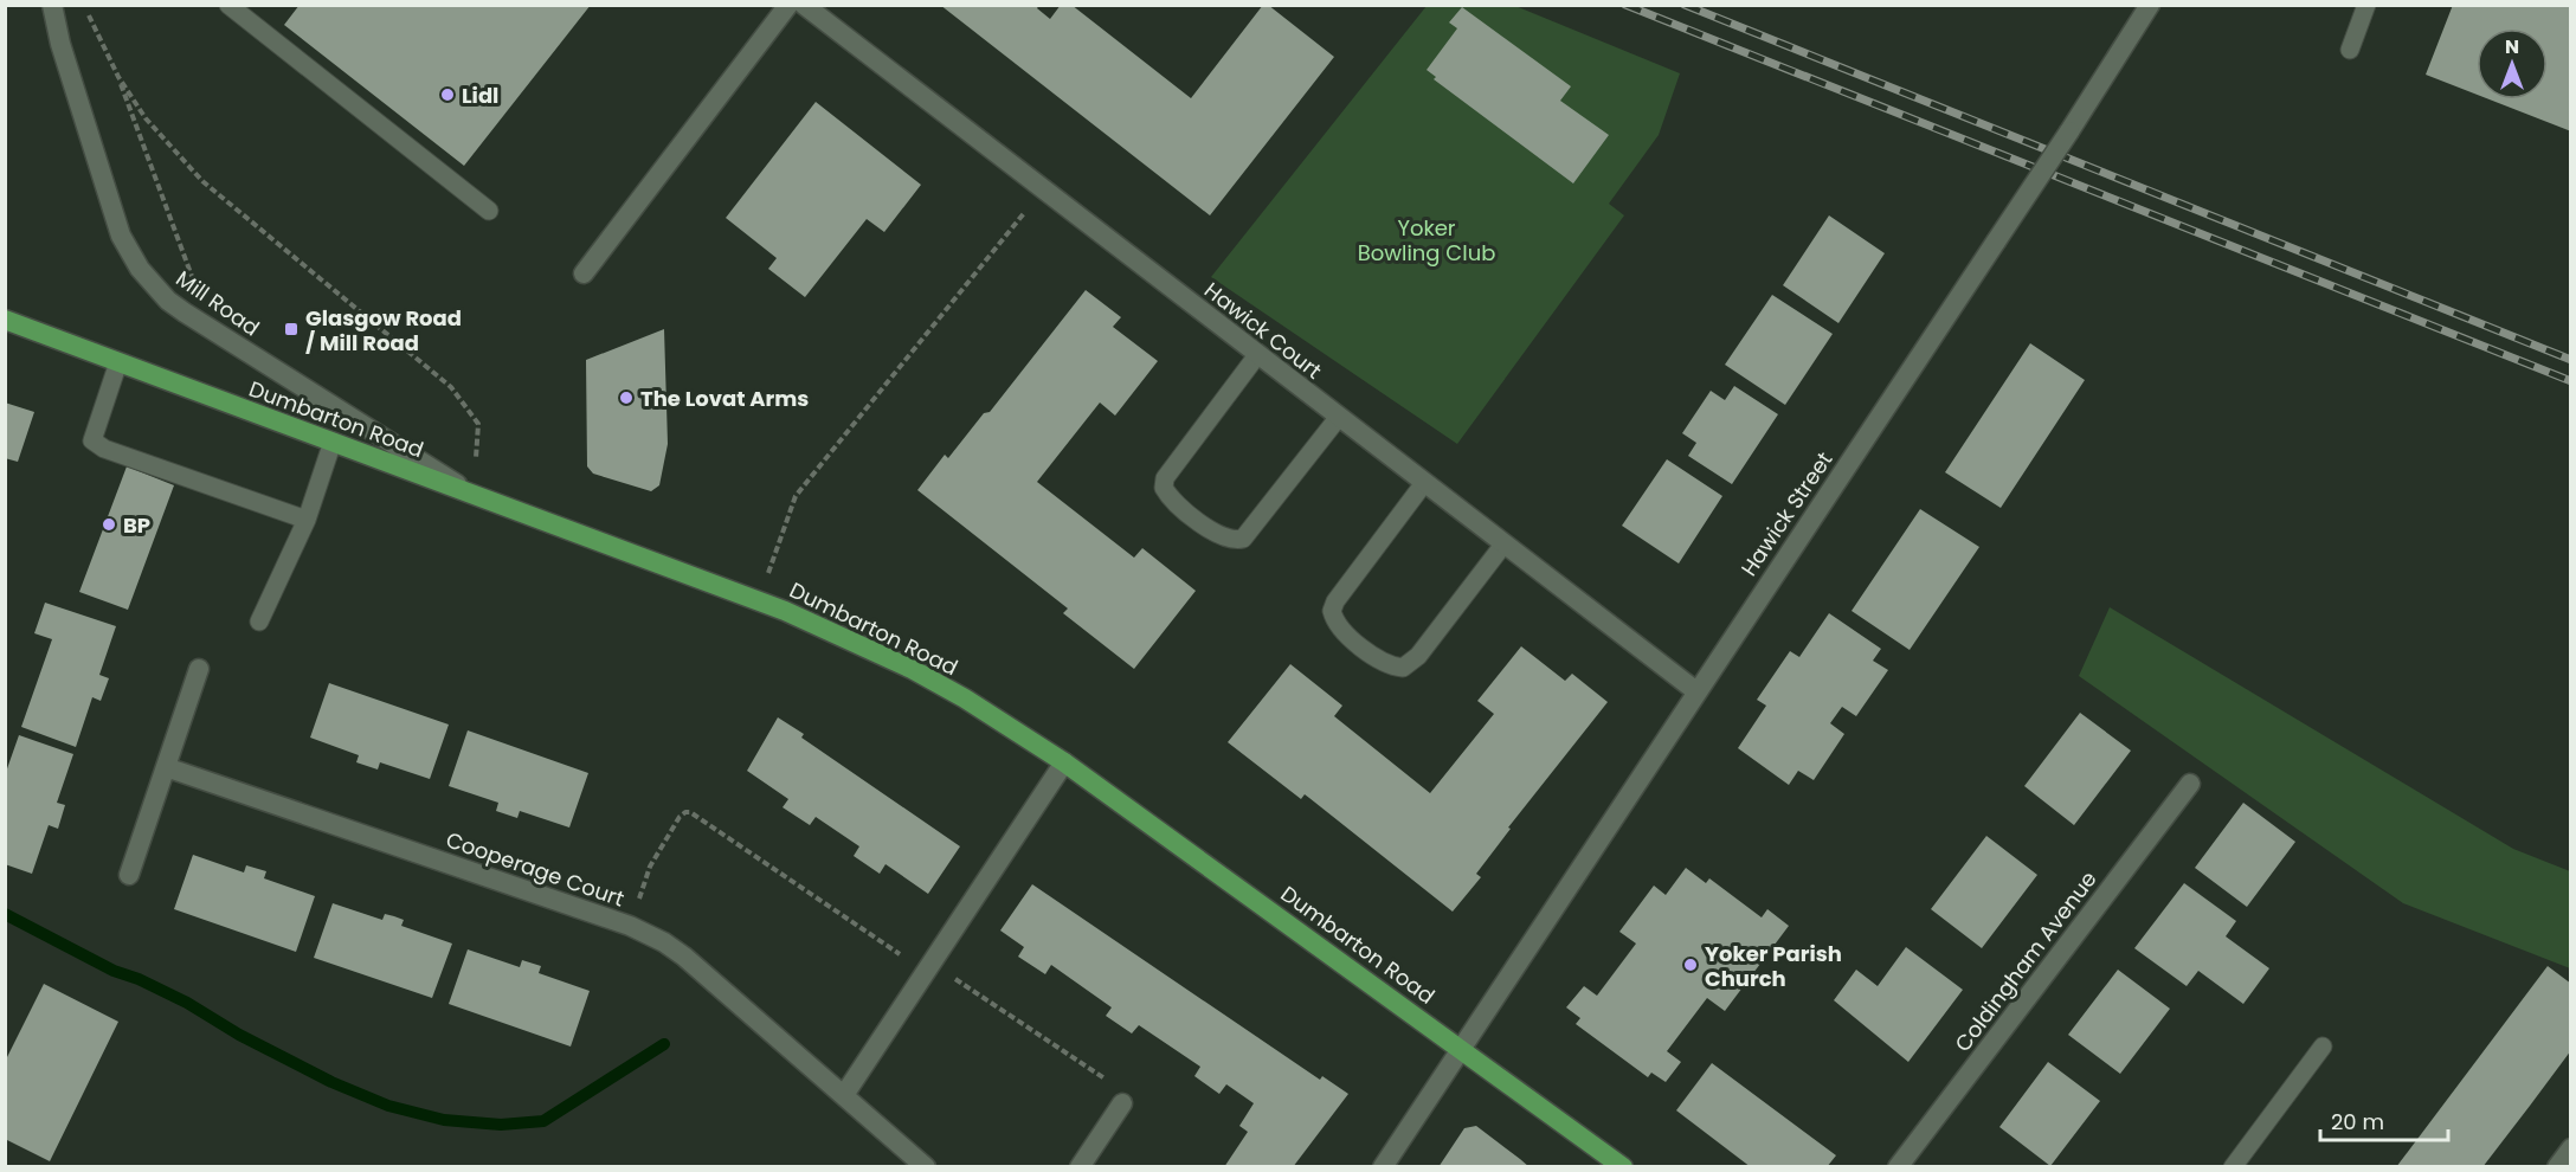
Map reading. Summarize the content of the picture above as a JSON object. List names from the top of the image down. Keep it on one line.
{"streets":{"main road":["Dumbarton Road"],"street":["Mill Road","Hawick Court","Hawick Street","Cooperage Court","Coldingham Avenue"]},"crossings":[["Mill Road","Dumbarton Road"],["Hawick Court","Hawick Street"],["Dumbarton Road","Hawick Street"]],"parks":["Yoker Bowling Club"],"places":{"other":["Lidl","The Lovat Arms","BP","Yoker Parish Church"],"transit":["Glasgow Road / Mill Road"]},"scale_bar":"20 m","north":"top"}
